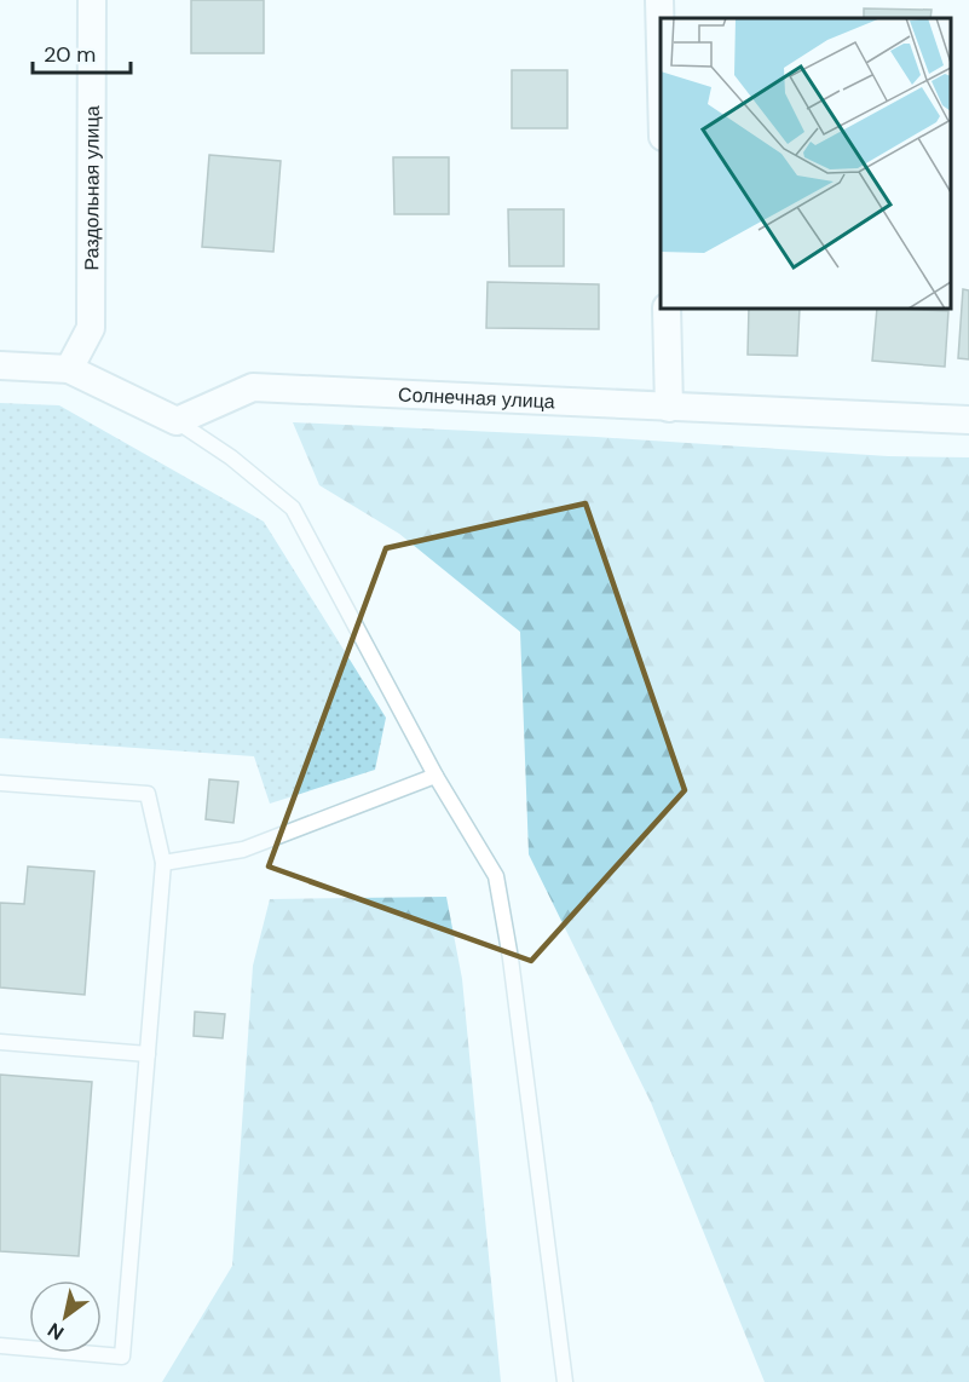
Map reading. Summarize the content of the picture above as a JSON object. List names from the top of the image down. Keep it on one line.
{"streets":{"street":["Раздольная улица","Солнечная улица"]},"scale_bar":"20 m","north":"bottom left"}
